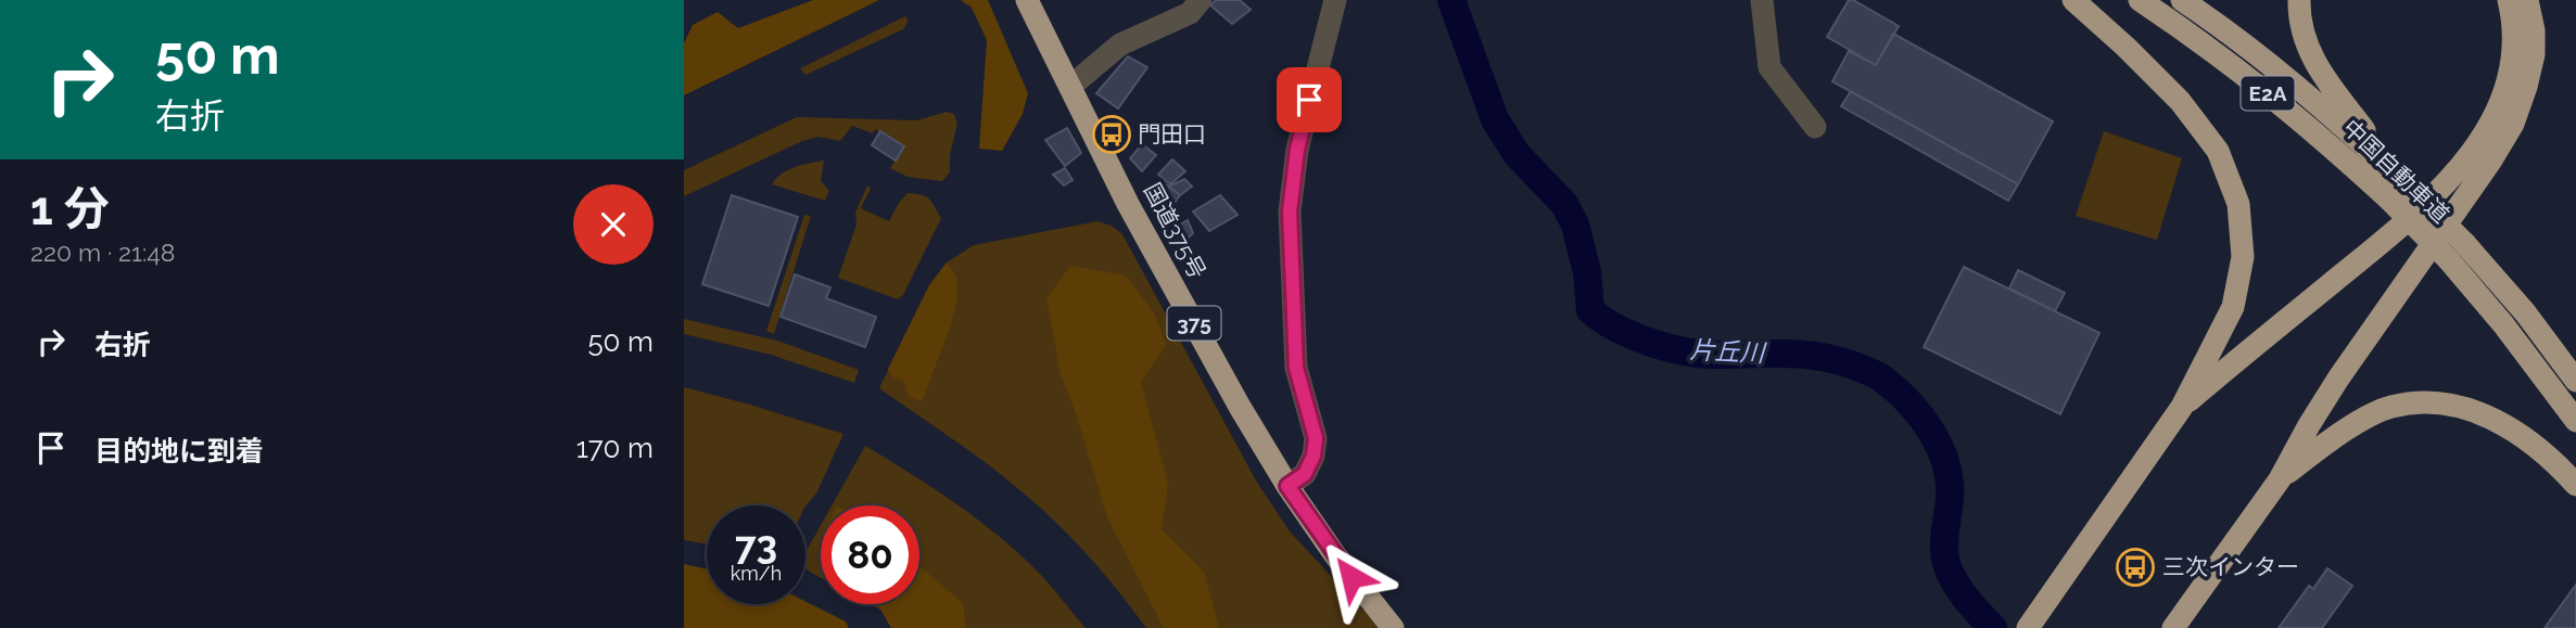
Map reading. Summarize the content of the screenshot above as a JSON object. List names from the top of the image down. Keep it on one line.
{"streets":{"highway":["E2A","中国自動車道","国道375号","375"]},"water":["片丘川"],"places":{"bus stop":["門田口","三次インター"]},"page":{"turn":["50 m","右折"],"heading":["1 分","220 m · 21:48"],"list":[{"name":"右折","value":"50 m"},{"name":"目的地に到着","value":"170 m"}],"speed":"73 km/h","limit":"80"}}
